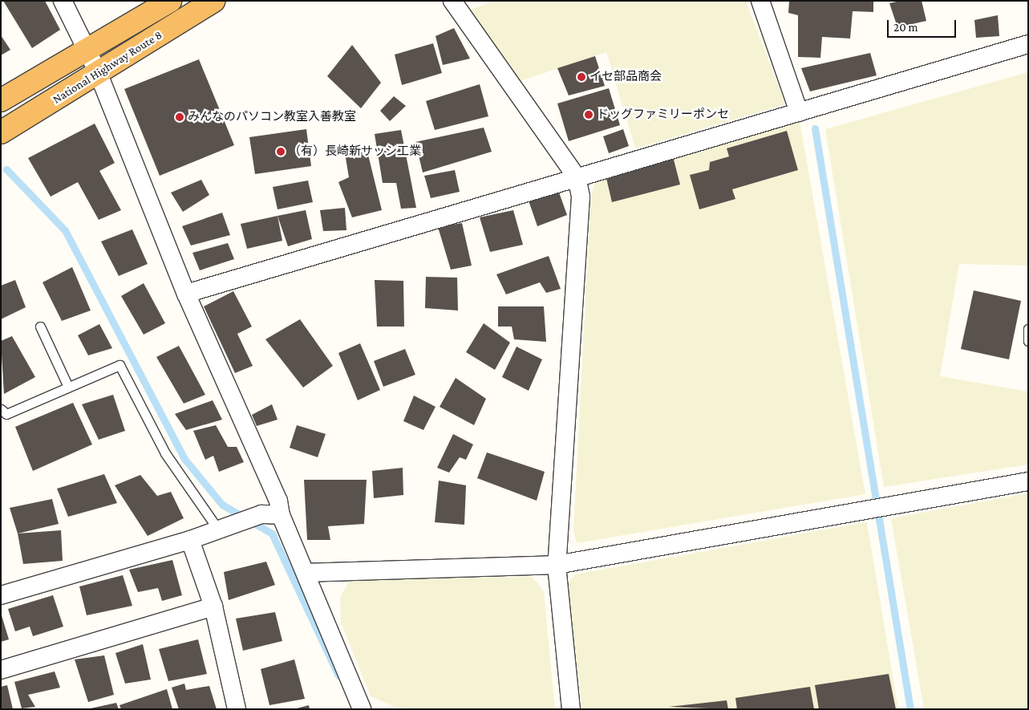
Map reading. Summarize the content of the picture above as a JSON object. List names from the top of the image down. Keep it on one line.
{"streets":{"highway":["National Highway Route 8"]},"places":["イセ部品商会","ドッグファミリーポンセ","みんなのパソコン教室入善教室","（有）長崎新サッシ工業"],"scale_bar":"20 m"}
